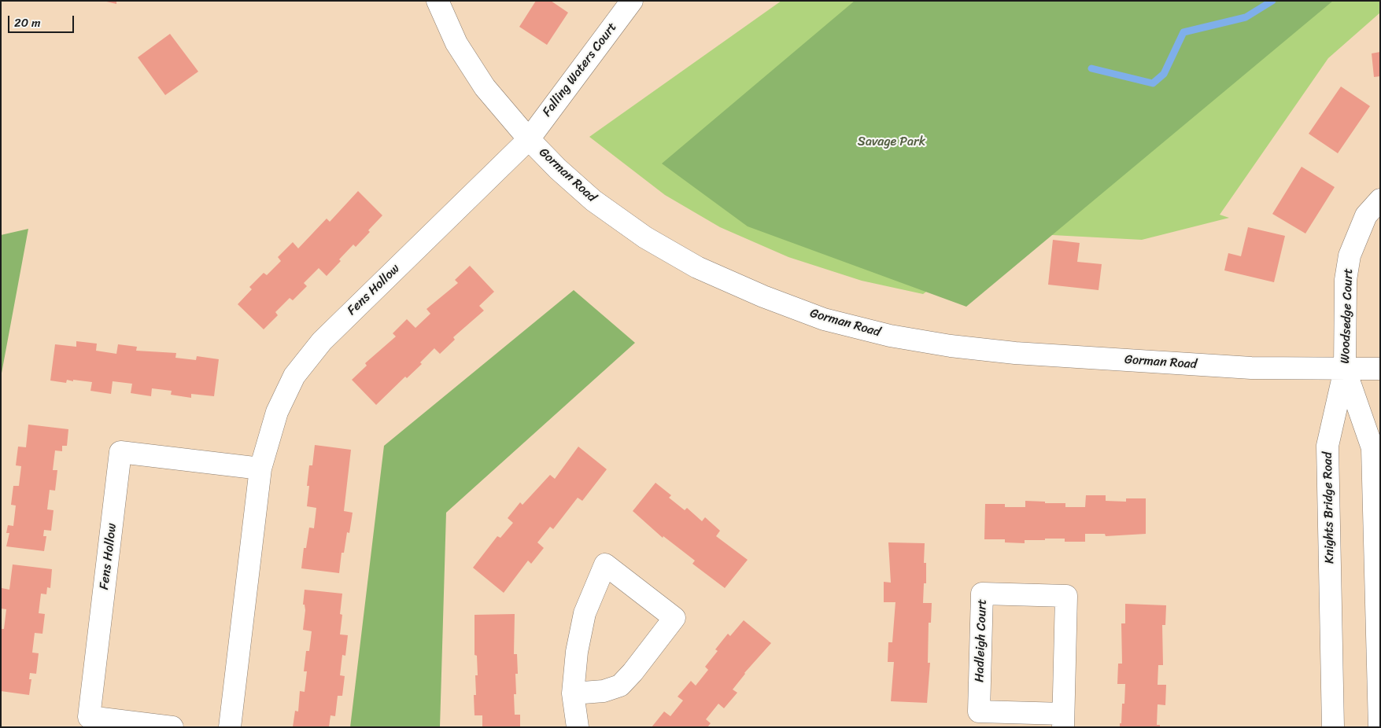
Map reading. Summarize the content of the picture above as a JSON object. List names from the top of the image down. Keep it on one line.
{"streets":{"street":["Falling Waters Court","Gorman Road","Fens Hollow","Woodsedge Court","Knights Bridge Road","Hadleigh Court"]},"crossings":[["Falling Waters Court","Gorman Road"],["Falling Waters Court","Fens Hollow"],["Gorman Road","Fens Hollow"],["Gorman Road","Woodsedge Court"],["Gorman Road","Knights Bridge Road"],["Woodsedge Court","Knights Bridge Road"]],"parks":["Savage Park"],"scale_bar":"20 m"}
